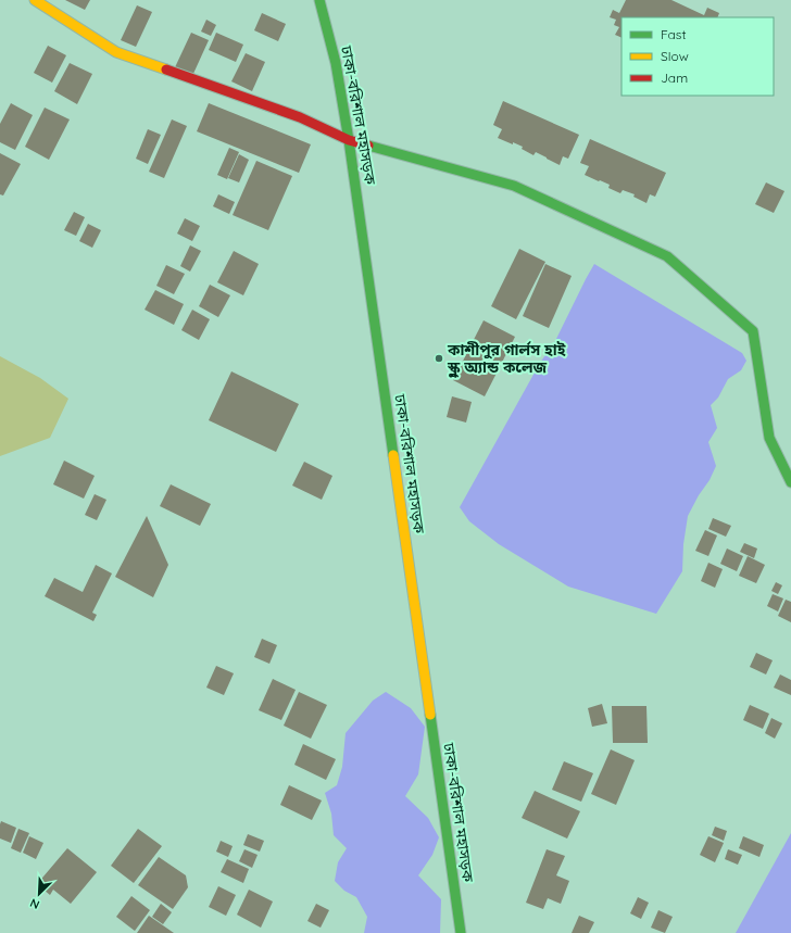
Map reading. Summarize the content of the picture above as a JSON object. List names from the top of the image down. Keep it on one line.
{"streets":{"main road":["ঢাকা-বরিশাল মহাসড়ক"]},"places":["কাশীপুর গার্লস হাই স্কুল অ্যান্ড কলেজ"],"legend":["Fast","Slow","Jam"],"north":"bottom left"}
